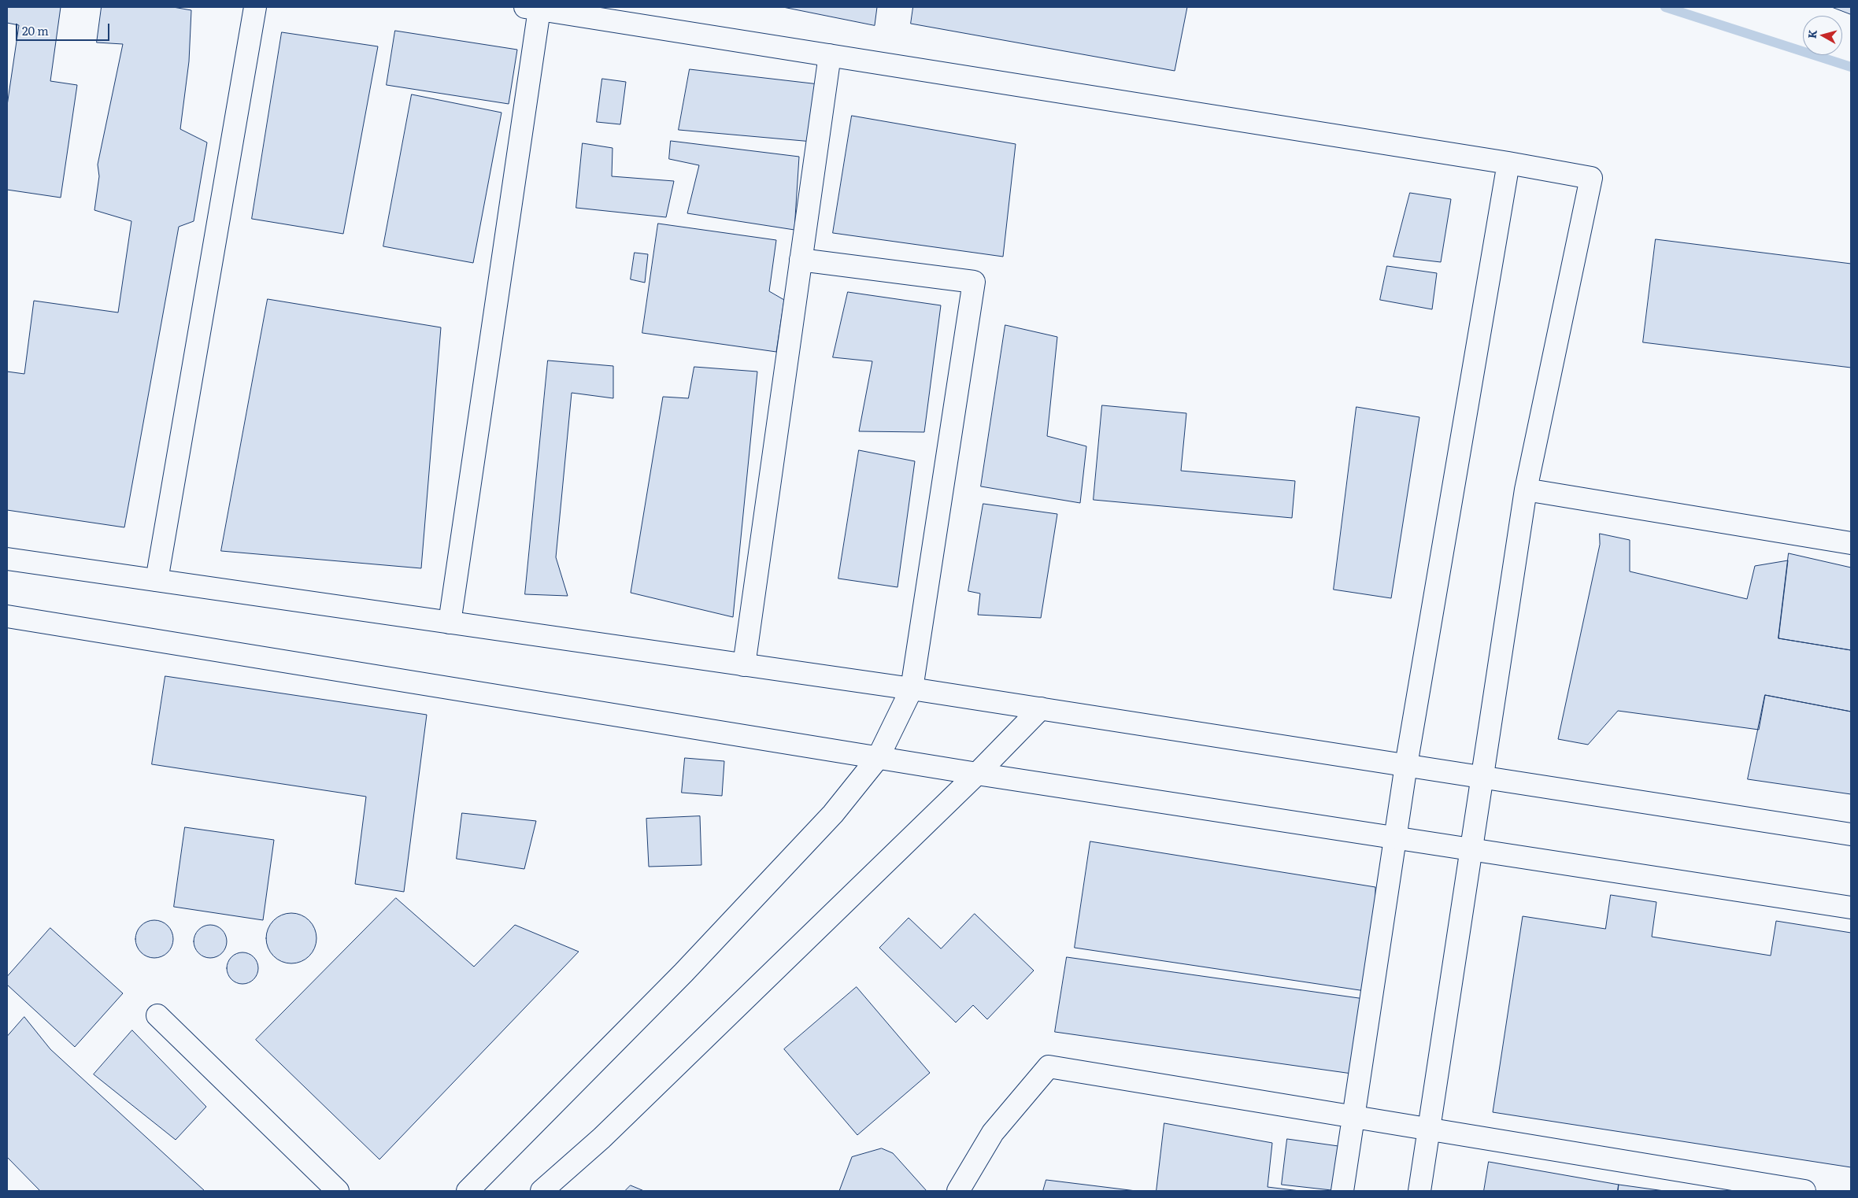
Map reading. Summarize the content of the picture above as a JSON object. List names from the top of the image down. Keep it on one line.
{"scale_bar":"20 m","north":"left"}
